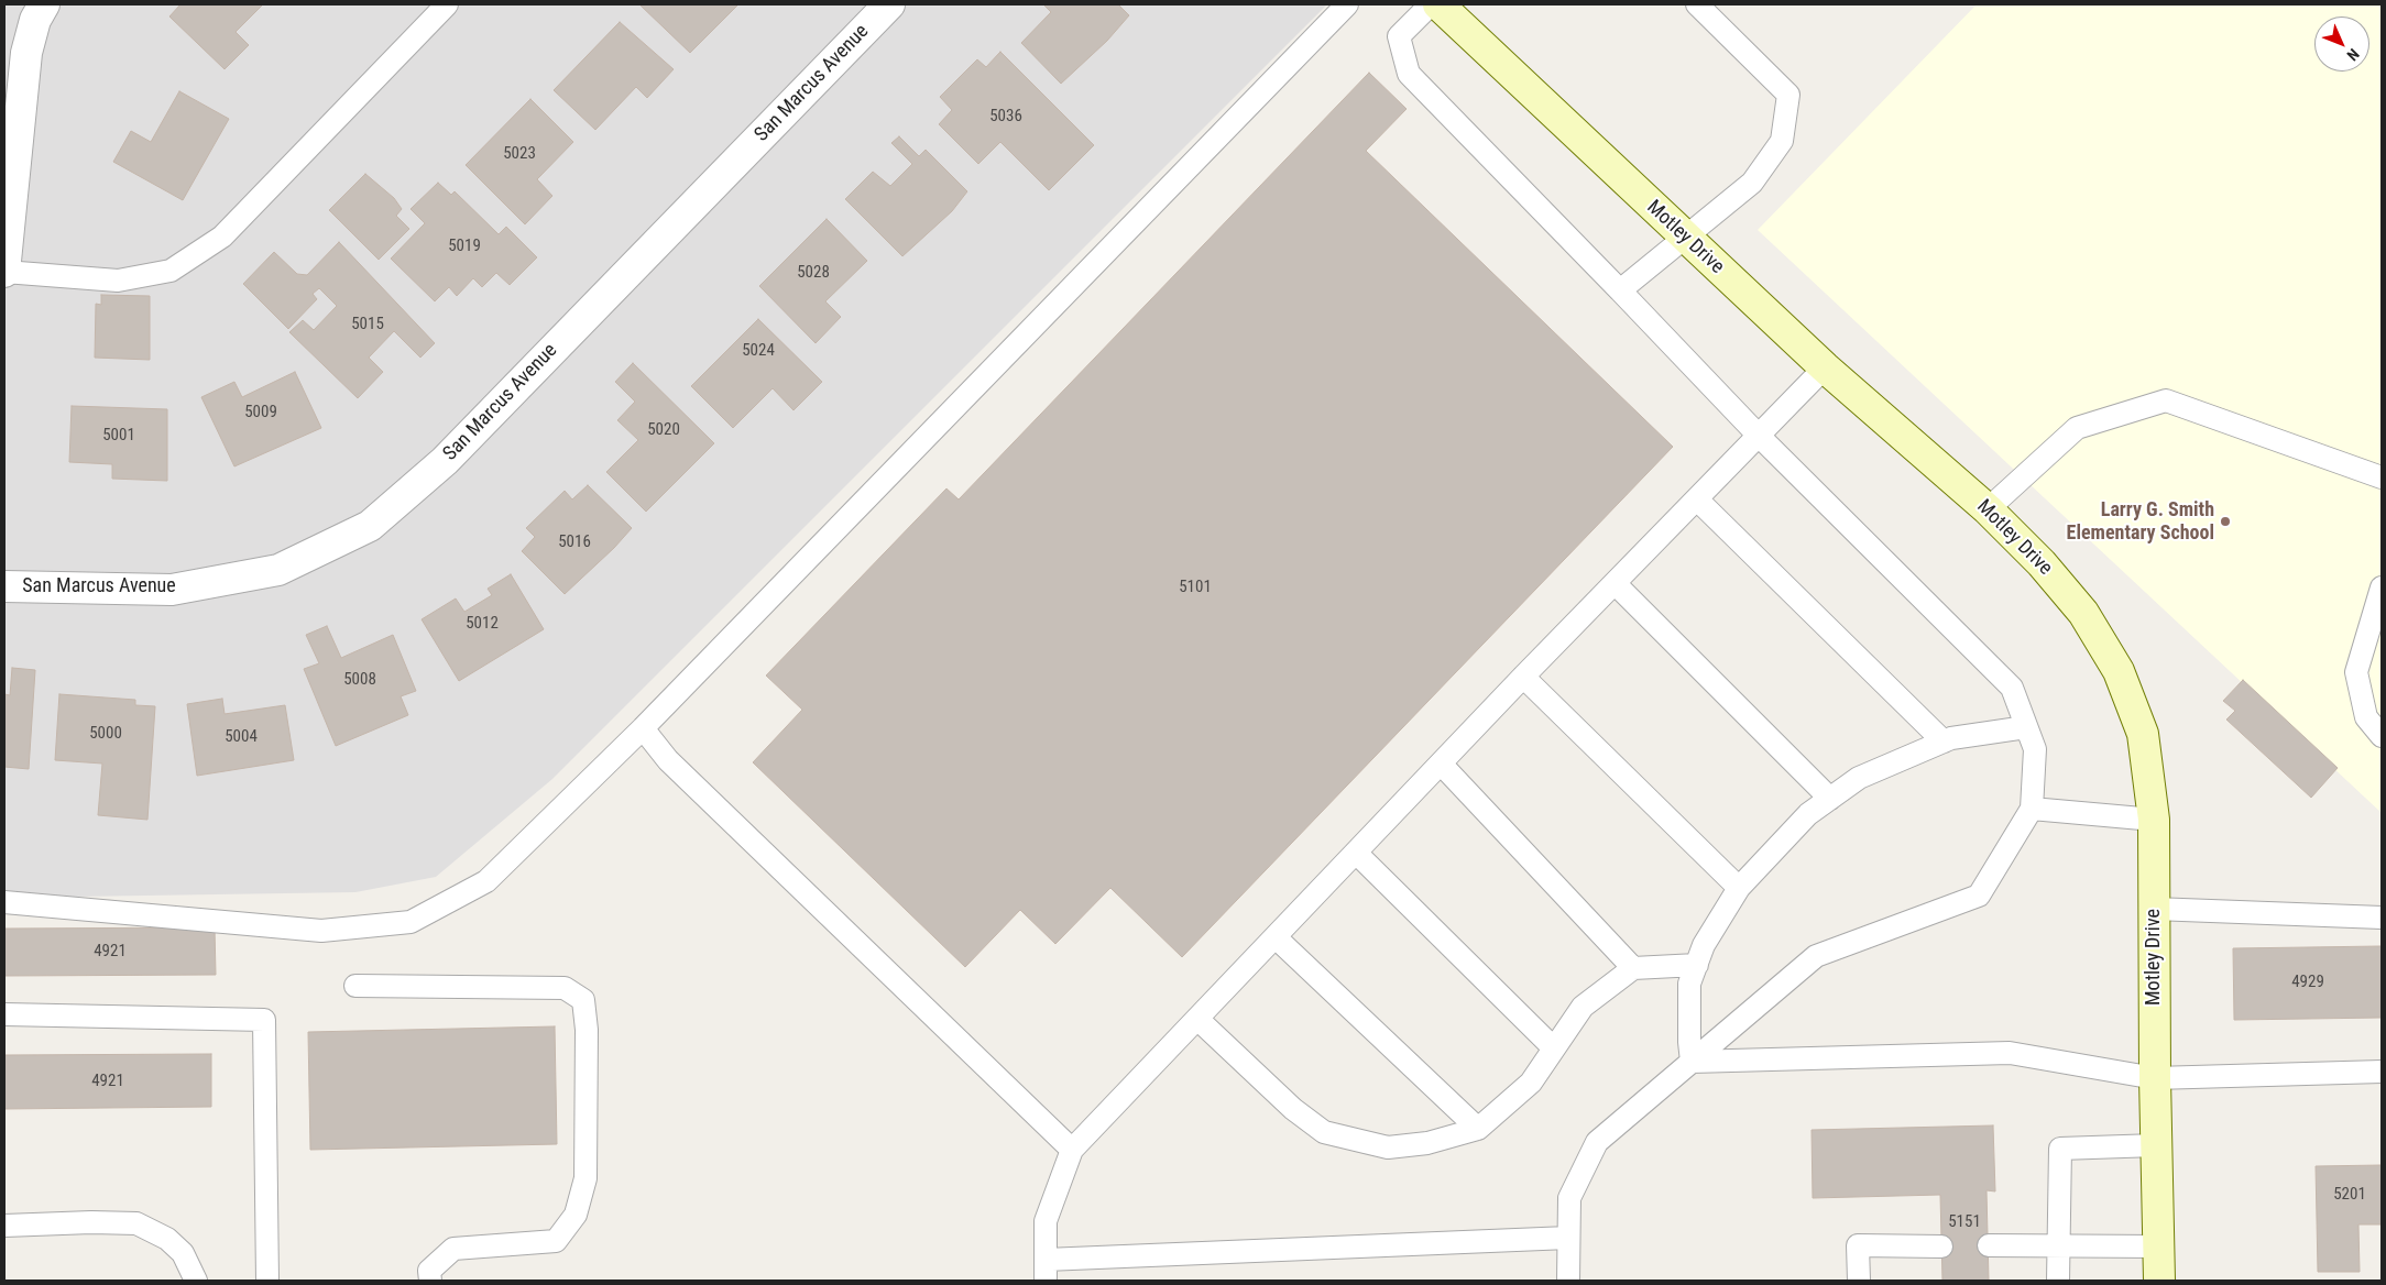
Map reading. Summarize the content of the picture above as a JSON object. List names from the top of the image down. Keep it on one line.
{"streets":{"street":["San Marcus Avenue","Motley Drive"]},"places":["Larry G. Smith Elementary School"],"house_numbers":["5036","5023","5019","5028","5015","5024","5009","5020","5001","5016","5101","5012","5008","5000","5004","4921","4929","4921","5201","5151"],"north":"bottom right"}
